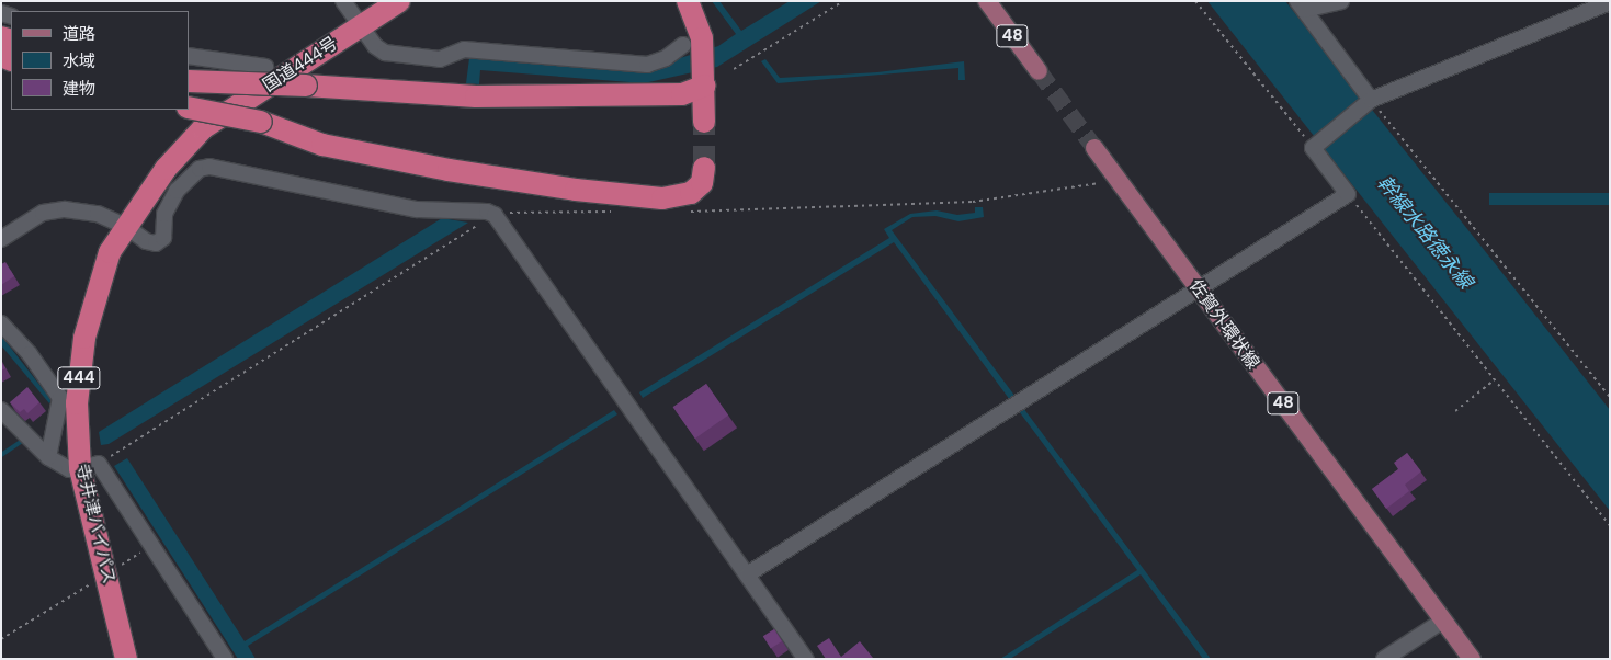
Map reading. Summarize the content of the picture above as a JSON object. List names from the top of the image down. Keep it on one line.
{"streets":{"highway":["国道444号","444","寺井津バイパス"],"main road":["48","佐賀外環状線"]},"crossings":[["国道444号","寺井津バイパス"]],"water":["幹線水路徳永線"],"legend":["道路","水域","建物"]}
